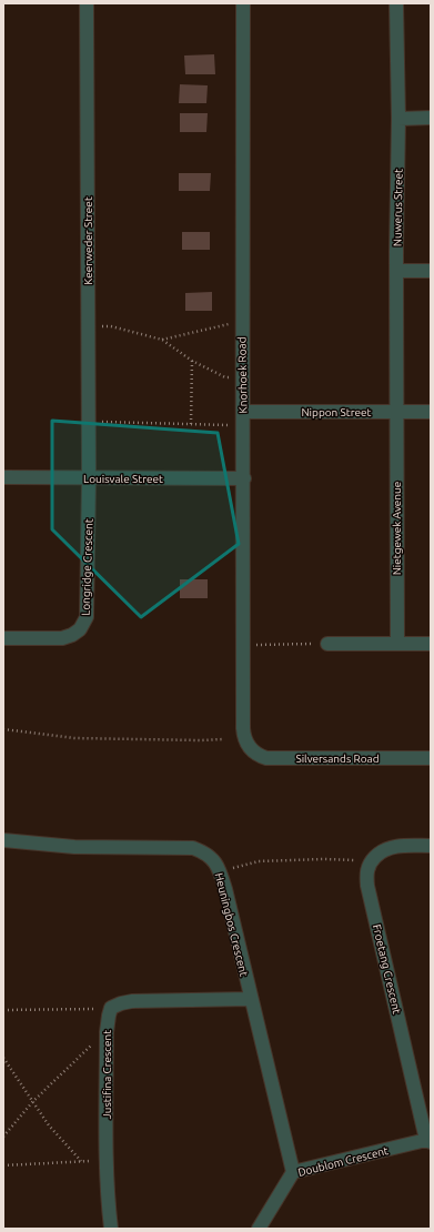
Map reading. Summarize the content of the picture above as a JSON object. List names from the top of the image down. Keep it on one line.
{"streets":{"street":["Nuwerus Street","Keerweder Street","Knorhoek Road","Nippon Street","Louisvale Street","Nietgewek Avenue","Longridge Crescent","Silversands Road","Heuningbos Crescent","Froetang Crescent","Justifina Crescent","Doublom Crescent"]},"crossings":[["Nuwerus Street","Nippon Street"],["Nuwerus Street","Nietgewek Avenue"],["Keerweder Street","Louisvale Street"],["Keerweder Street","Longridge Crescent"],["Knorhoek Road","Nippon Street"],["Knorhoek Road","Louisvale Street"],["Knorhoek Road","Silversands Road"],["Nippon Street","Nietgewek Avenue"],["Louisvale Street","Longridge Crescent"],["Heuningbos Crescent","Doublom Crescent"],["Froetang Crescent","Doublom Crescent"]]}
